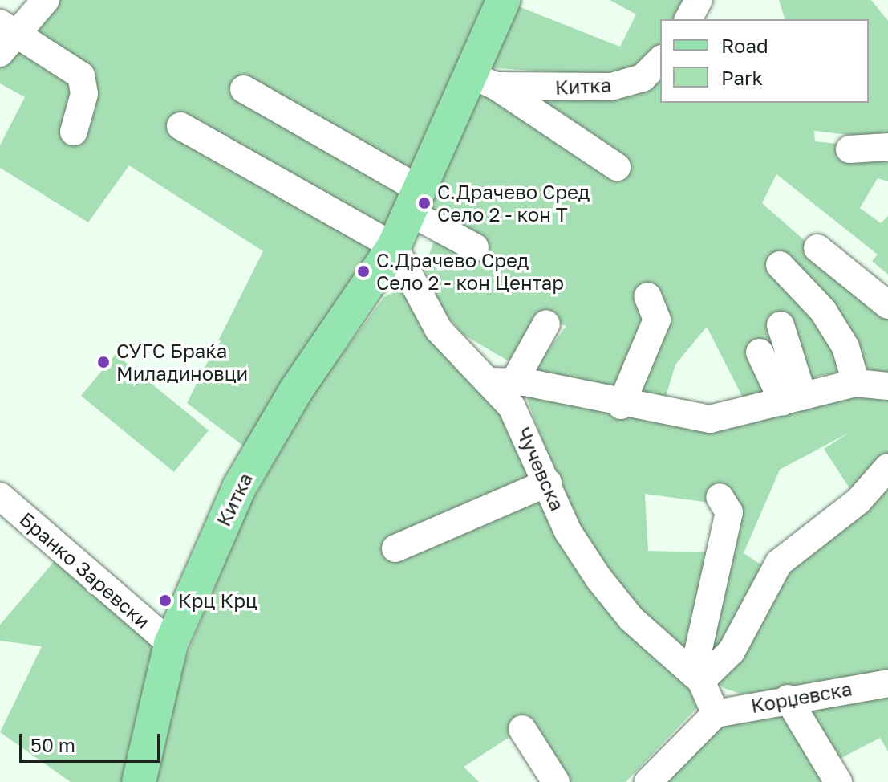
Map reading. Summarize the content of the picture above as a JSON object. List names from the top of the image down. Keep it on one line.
{"streets":{"main road":["Китка"],"street":["Чучевска","Бранко Заревски","Корџевска"]},"crossings":[["Китка","Чучевска"],["Китка","Бранко Заревски"]],"places":["С.Драчево Сред Село 2 - кон T","С.Драчево Сред Село 2 - кон Центар","СУГС Браќа Миладиновци","Крц Крц"],"legend":["Road","Park"],"scale_bar":"50 m"}
